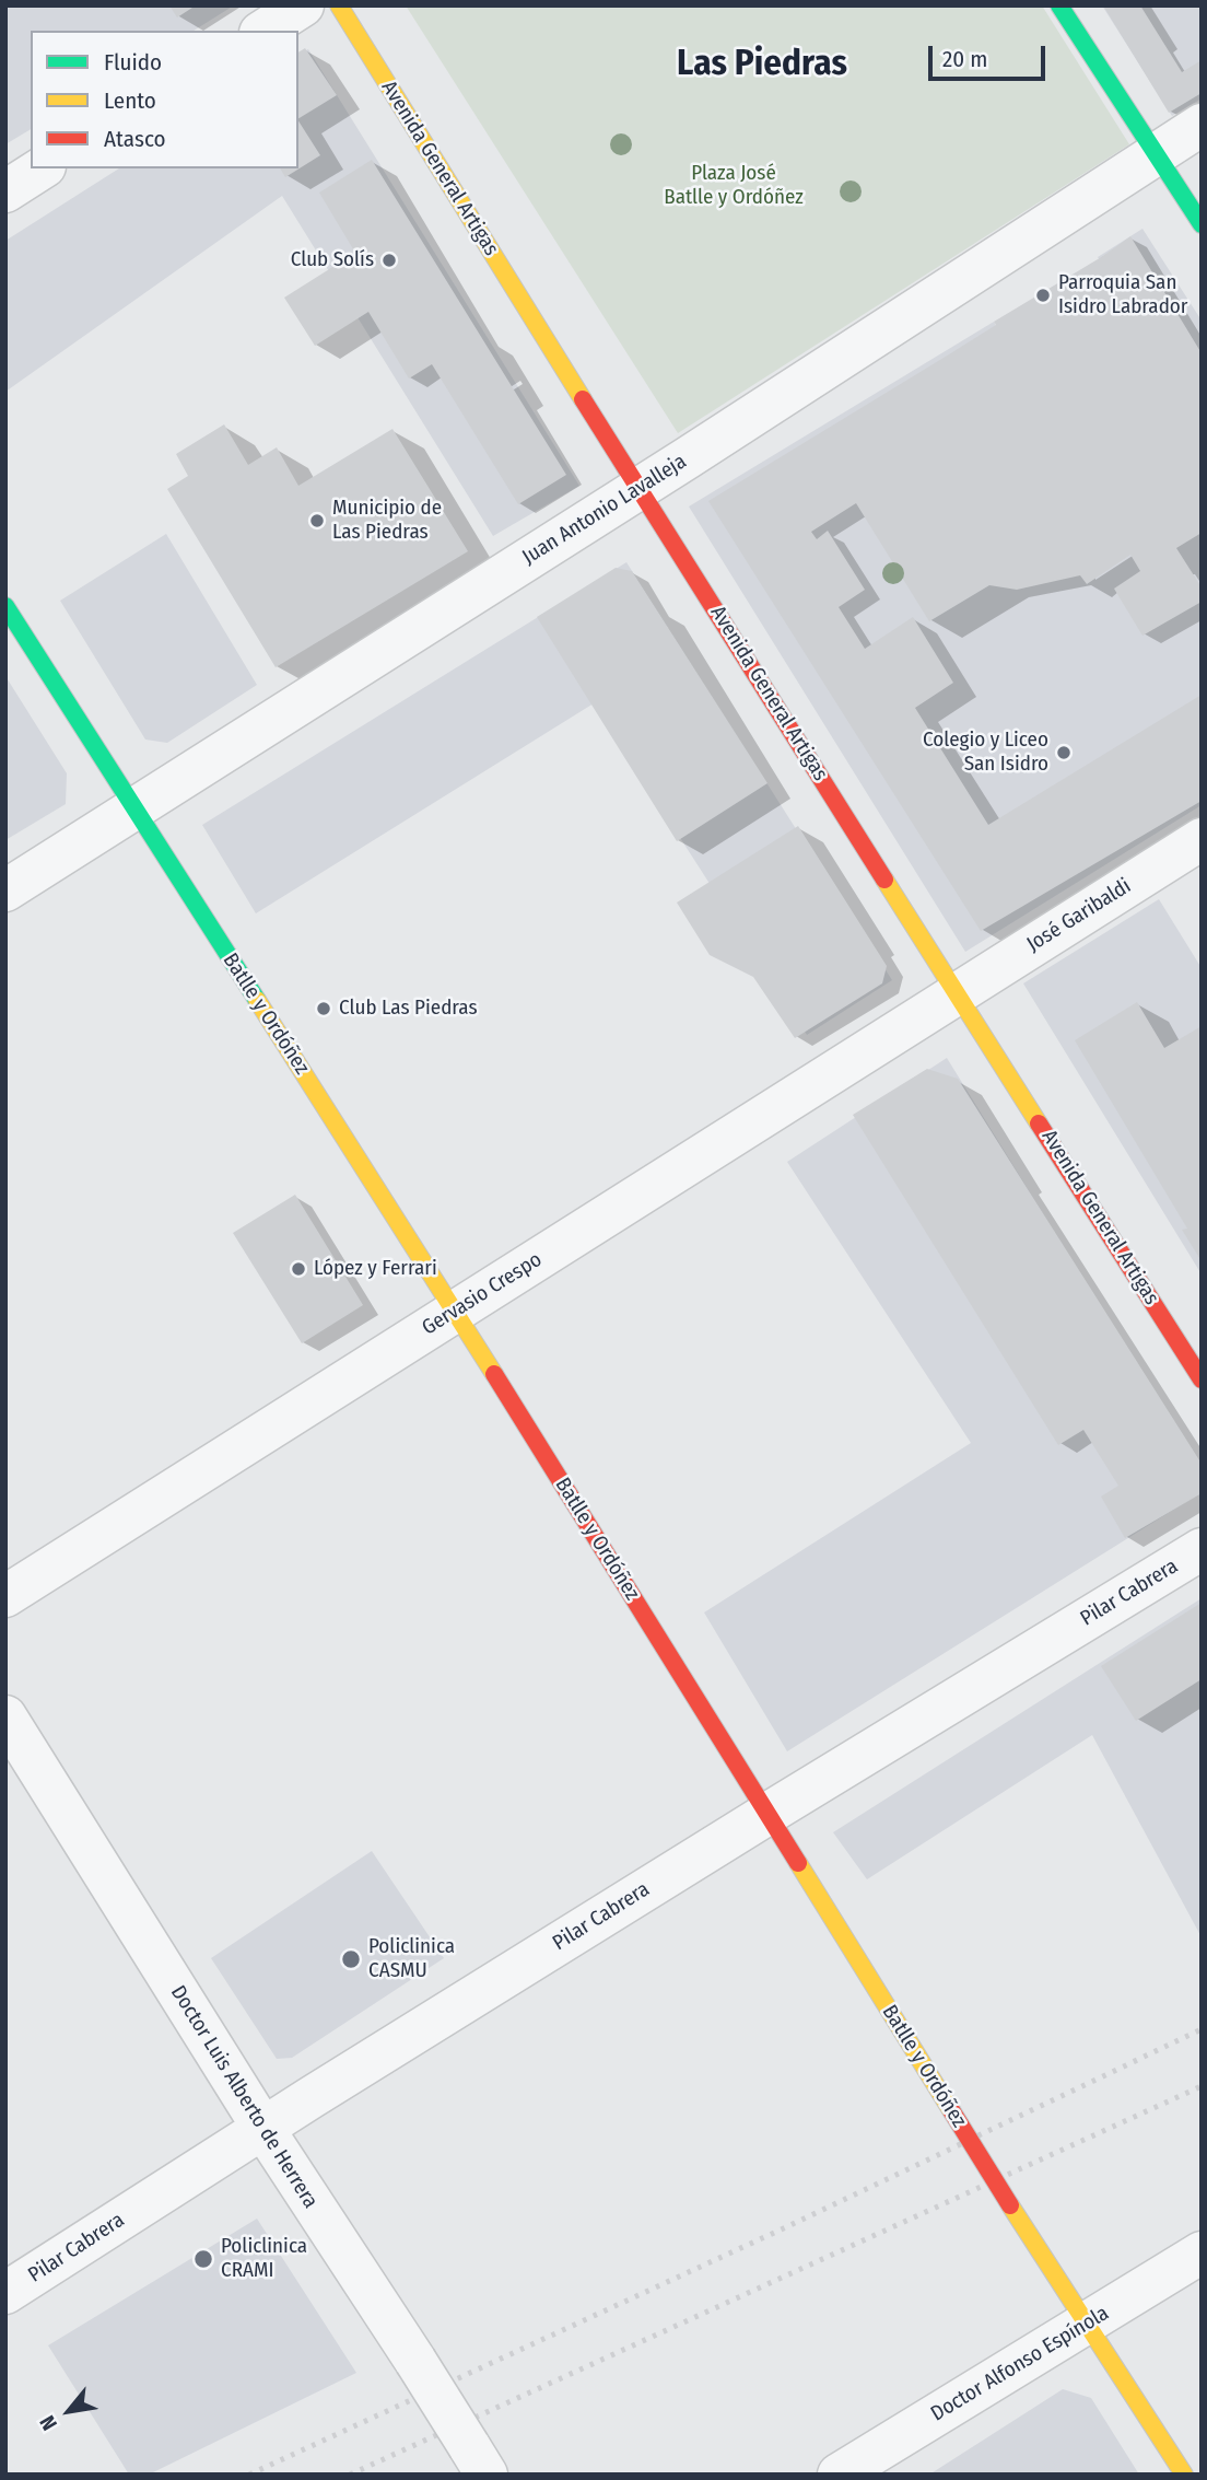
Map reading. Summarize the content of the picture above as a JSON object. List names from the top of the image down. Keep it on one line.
{"streets":{"street":["Avenida General Artigas","Juan Antonio Lavalleja","José Garibaldi","Batlle y Ordóñez","Gervasio Crespo","Pilar Cabrera","Doctor Luis Alberto de Herrera","Doctor Alfonso Espínola"]},"crossings":[["Avenida General Artigas","Juan Antonio Lavalleja"],["Avenida General Artigas","José Garibaldi"],["Avenida General Artigas","Gervasio Crespo"],["Juan Antonio Lavalleja","Batlle y Ordóñez"],["José Garibaldi","Gervasio Crespo"],["Batlle y Ordóñez","Gervasio Crespo"],["Batlle y Ordóñez","Pilar Cabrera"],["Batlle y Ordóñez","Doctor Alfonso Espínola"],["Pilar Cabrera","Doctor Luis Alberto de Herrera"]],"districts":["Las Piedras"],"parks":["Plaza José Batlle y Ordóñez"],"places":["Club Solís","Parroquia San Isidro Labrador","Municipio de Las Piedras","Colegio y Liceo San Isidro","Club Las Piedras","López y Ferrari","Policlinica CASMU","Policlinica CRAMI"],"legend":["Fluido","Lento","Atasco"],"scale_bar":"20 m","north":"bottom left"}
